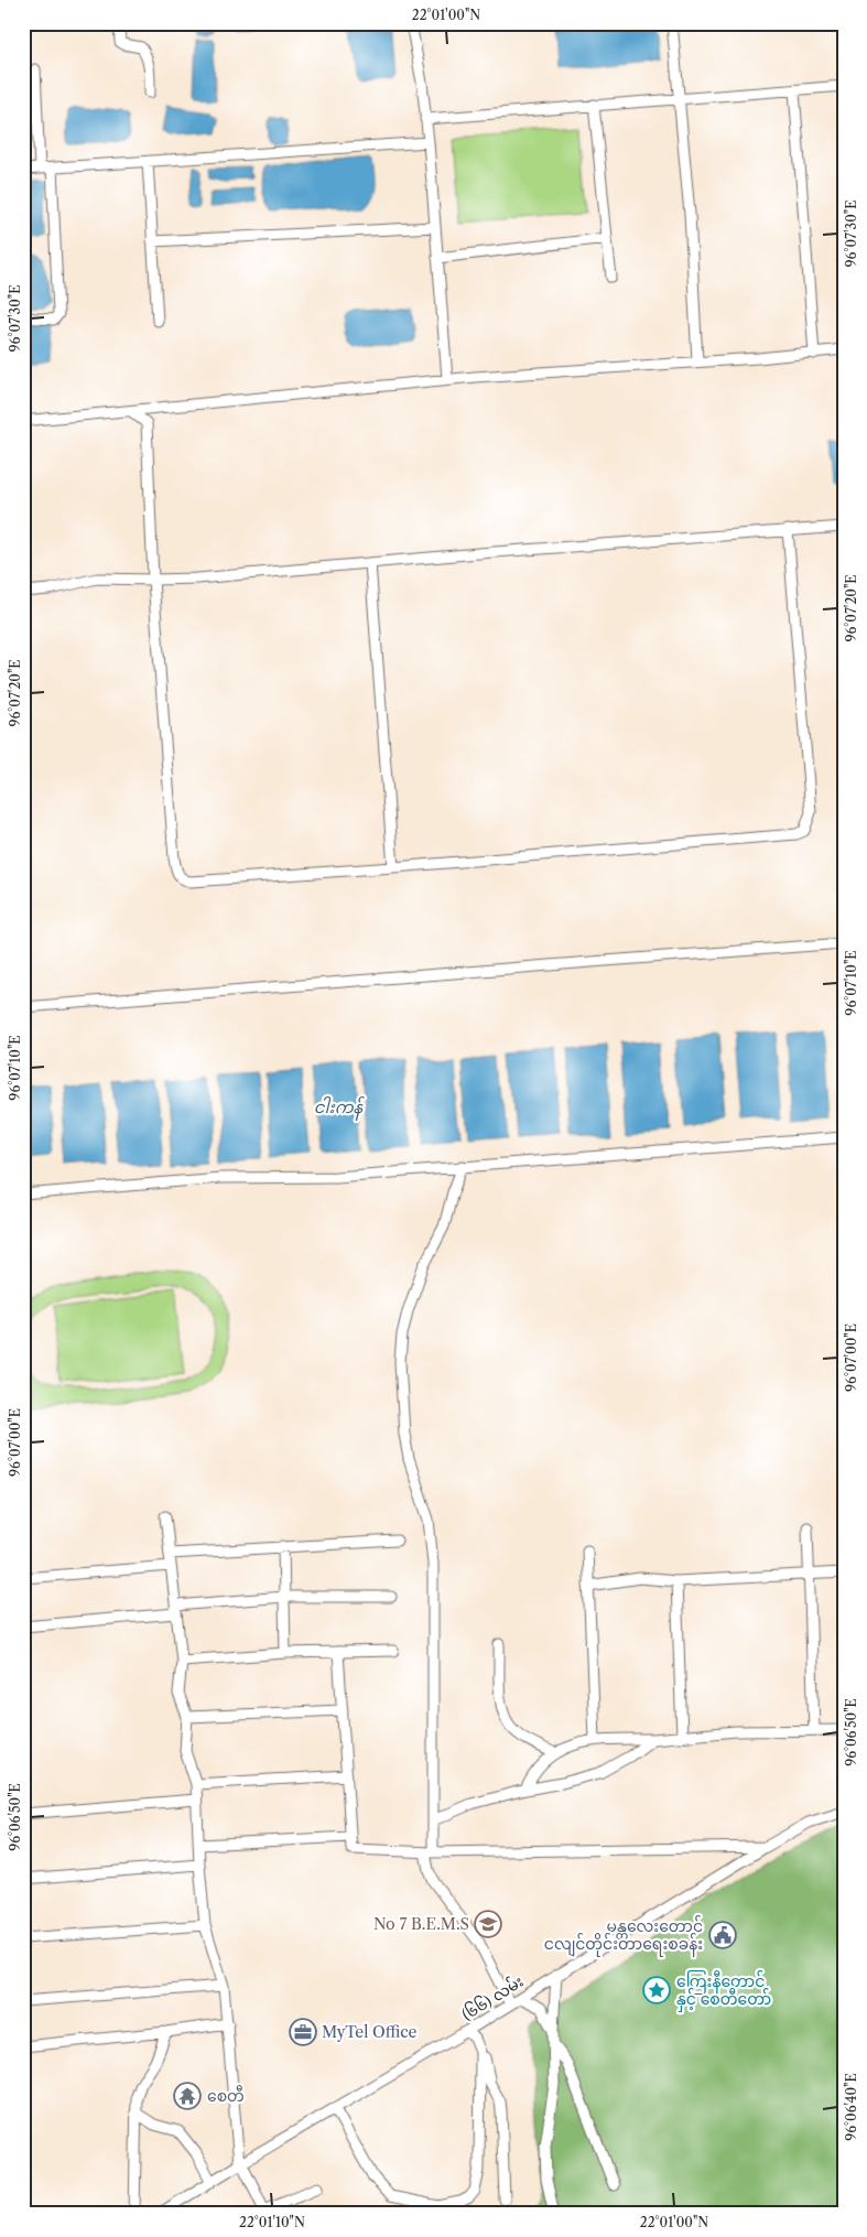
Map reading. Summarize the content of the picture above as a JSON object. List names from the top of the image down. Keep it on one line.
{"streets":{"street":["(၆၆) လမ်း"]},"water":["ငါးကန်"],"places":{"school or university":["No 7 B.E.M.S"],"public building":["မန္တလေးတောင် ငလျင်တိုင်းတာရေးစခန်း"],"place":["ကြေးနီတောင် နှင့် စေတီတော်"],"office":["MyTel Office"],"temple":["စေတီ"]},"coordinates":["22°01'00\"N","96°07'30\"E","96°07'20\"E","96°07'10\"E","96°07'00\"E","96°06'50\"E","96°06'40\"E","22°01'10\"N"]}
